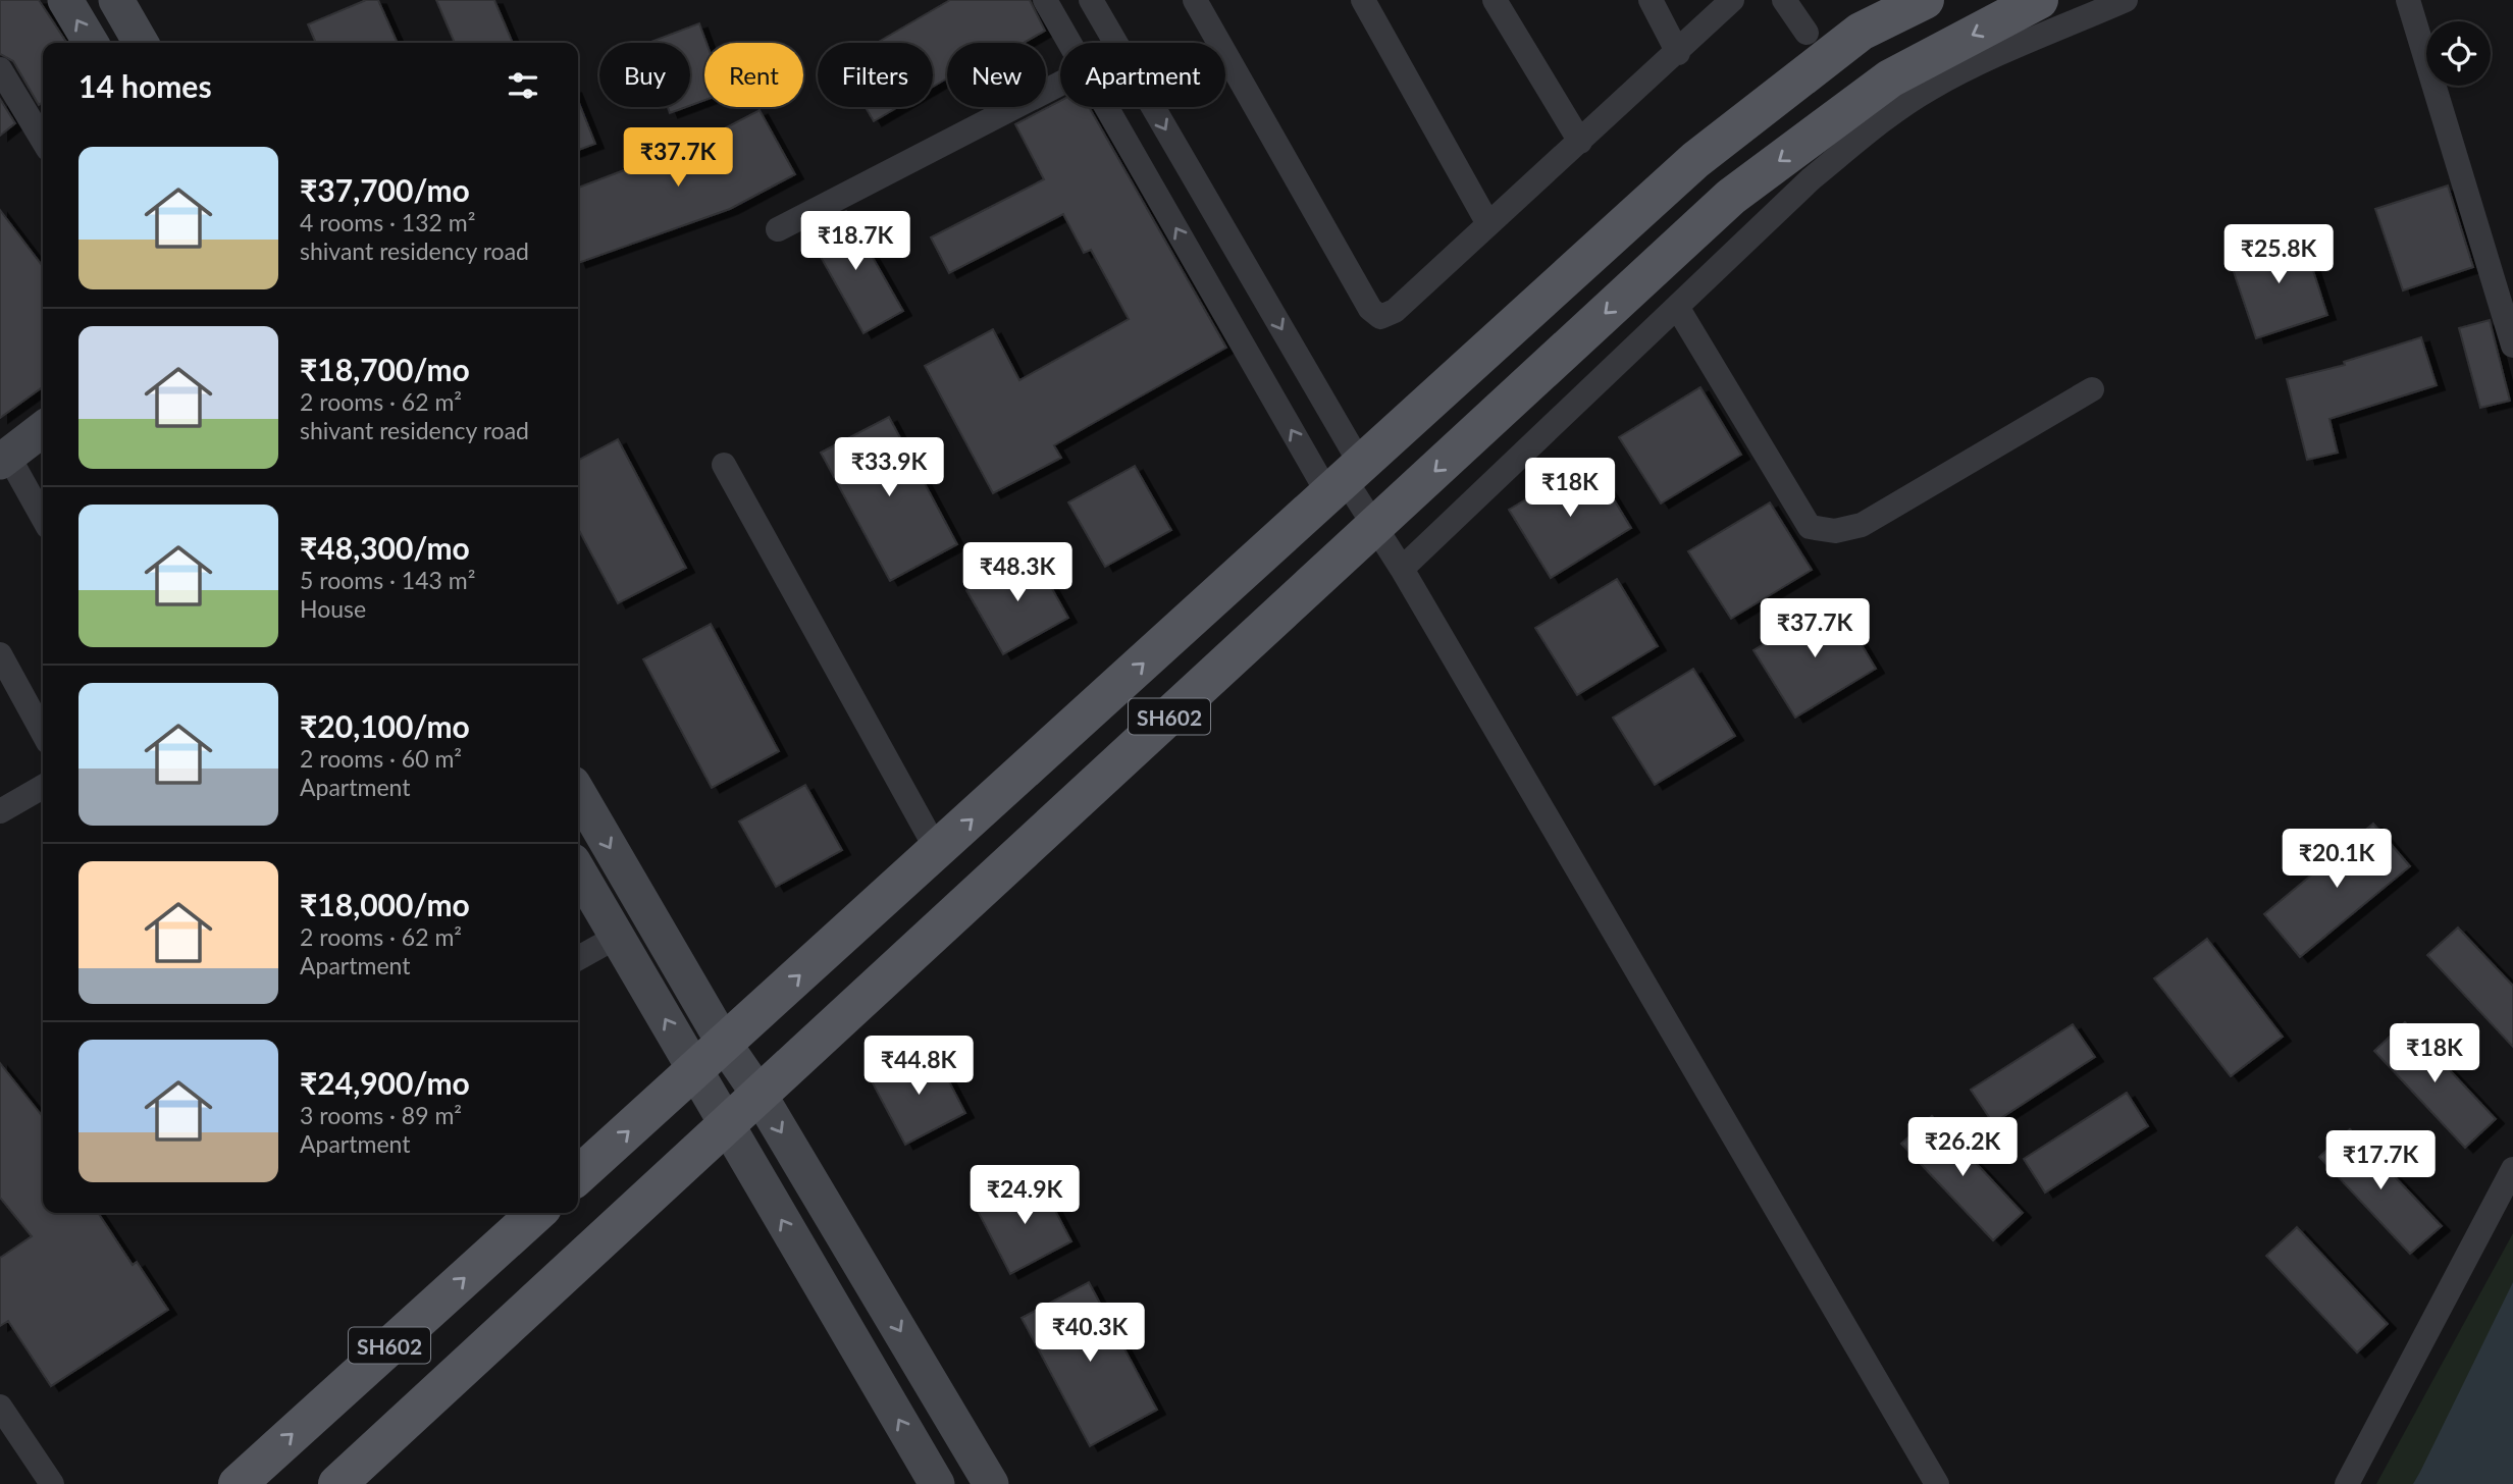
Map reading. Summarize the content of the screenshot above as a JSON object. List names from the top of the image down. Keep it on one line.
{"streets":{"main road":["SH602"]},"page":{"chip":["Buy","Rent","Filters","New","Apartment"],"heading":"14 homes","price":["₹37.7K","₹18.7K","₹25.8K","₹33.9K","₹18K","₹48.3K","₹37.7K","₹20.1K","₹18K","₹44.8K","₹26.2K","₹17.7K","₹24.9K","₹40.3K"],"list":[{"name":"₹37,700/mo","note":"4 rooms · 132 m² · shivant residency road"},{"name":"₹18,700/mo","note":"2 rooms · 62 m² · shivant residency road"},{"name":"₹48,300/mo","note":"5 rooms · 143 m² · House"},{"name":"₹20,100/mo","note":"2 rooms · 60 m² · Apartment"},{"name":"₹18,000/mo","note":"2 rooms · 62 m² · Apartment"},{"name":"₹24,900/mo","note":"3 rooms · 89 m² · Apartment"}]}}
